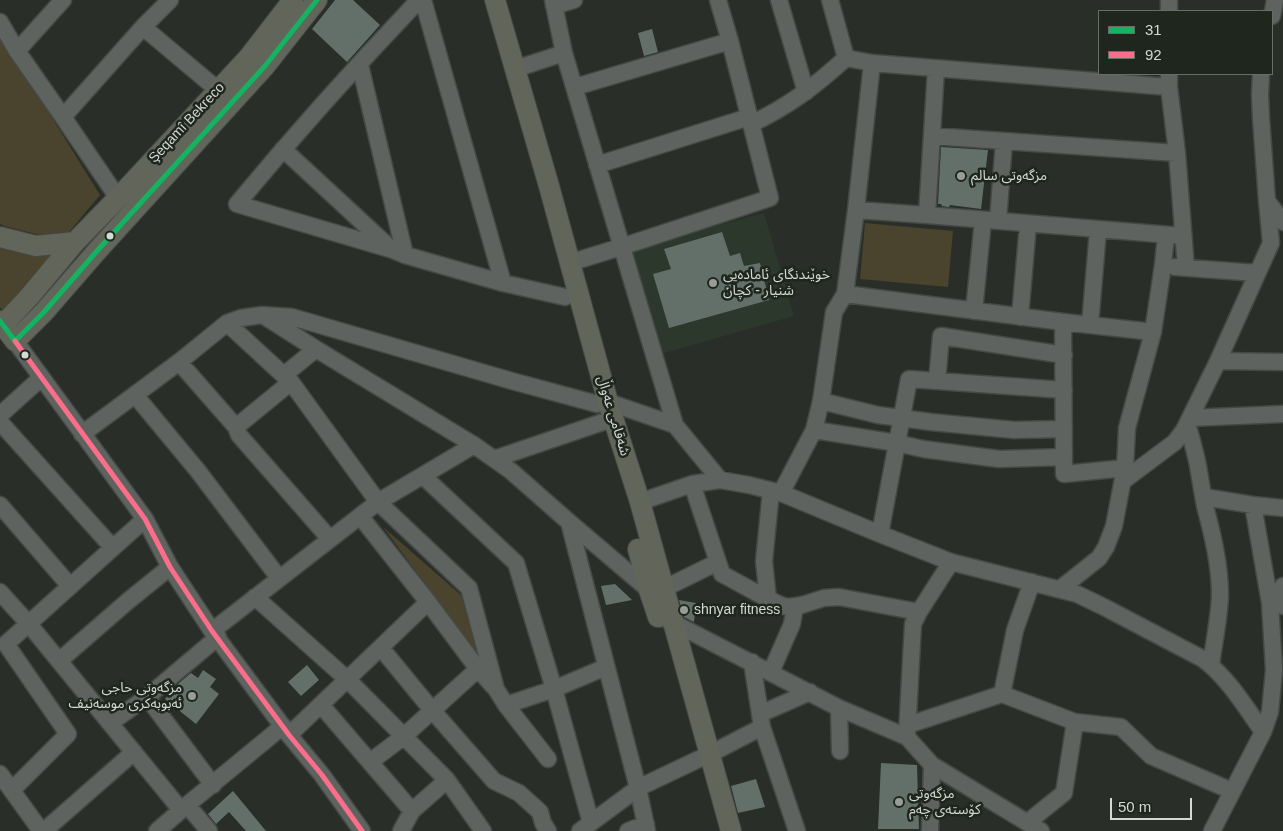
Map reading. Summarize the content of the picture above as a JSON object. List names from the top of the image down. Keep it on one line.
{"streets":{"main road":["Şeqamî Bekreco","شەقامی عەواڵ"]},"places":["مزگەوتی سالم","خوێندنگای ئامادەیی شنیار - کچان","shnyar fitness","مزگەوتی حاجی ئەبوبەکری موسەنیف","مزگه‌وتی کۆستەی چەم"],"lines":["transit line 31","transit line 92"],"legend":["31","92"],"scale_bar":"50 m"}
